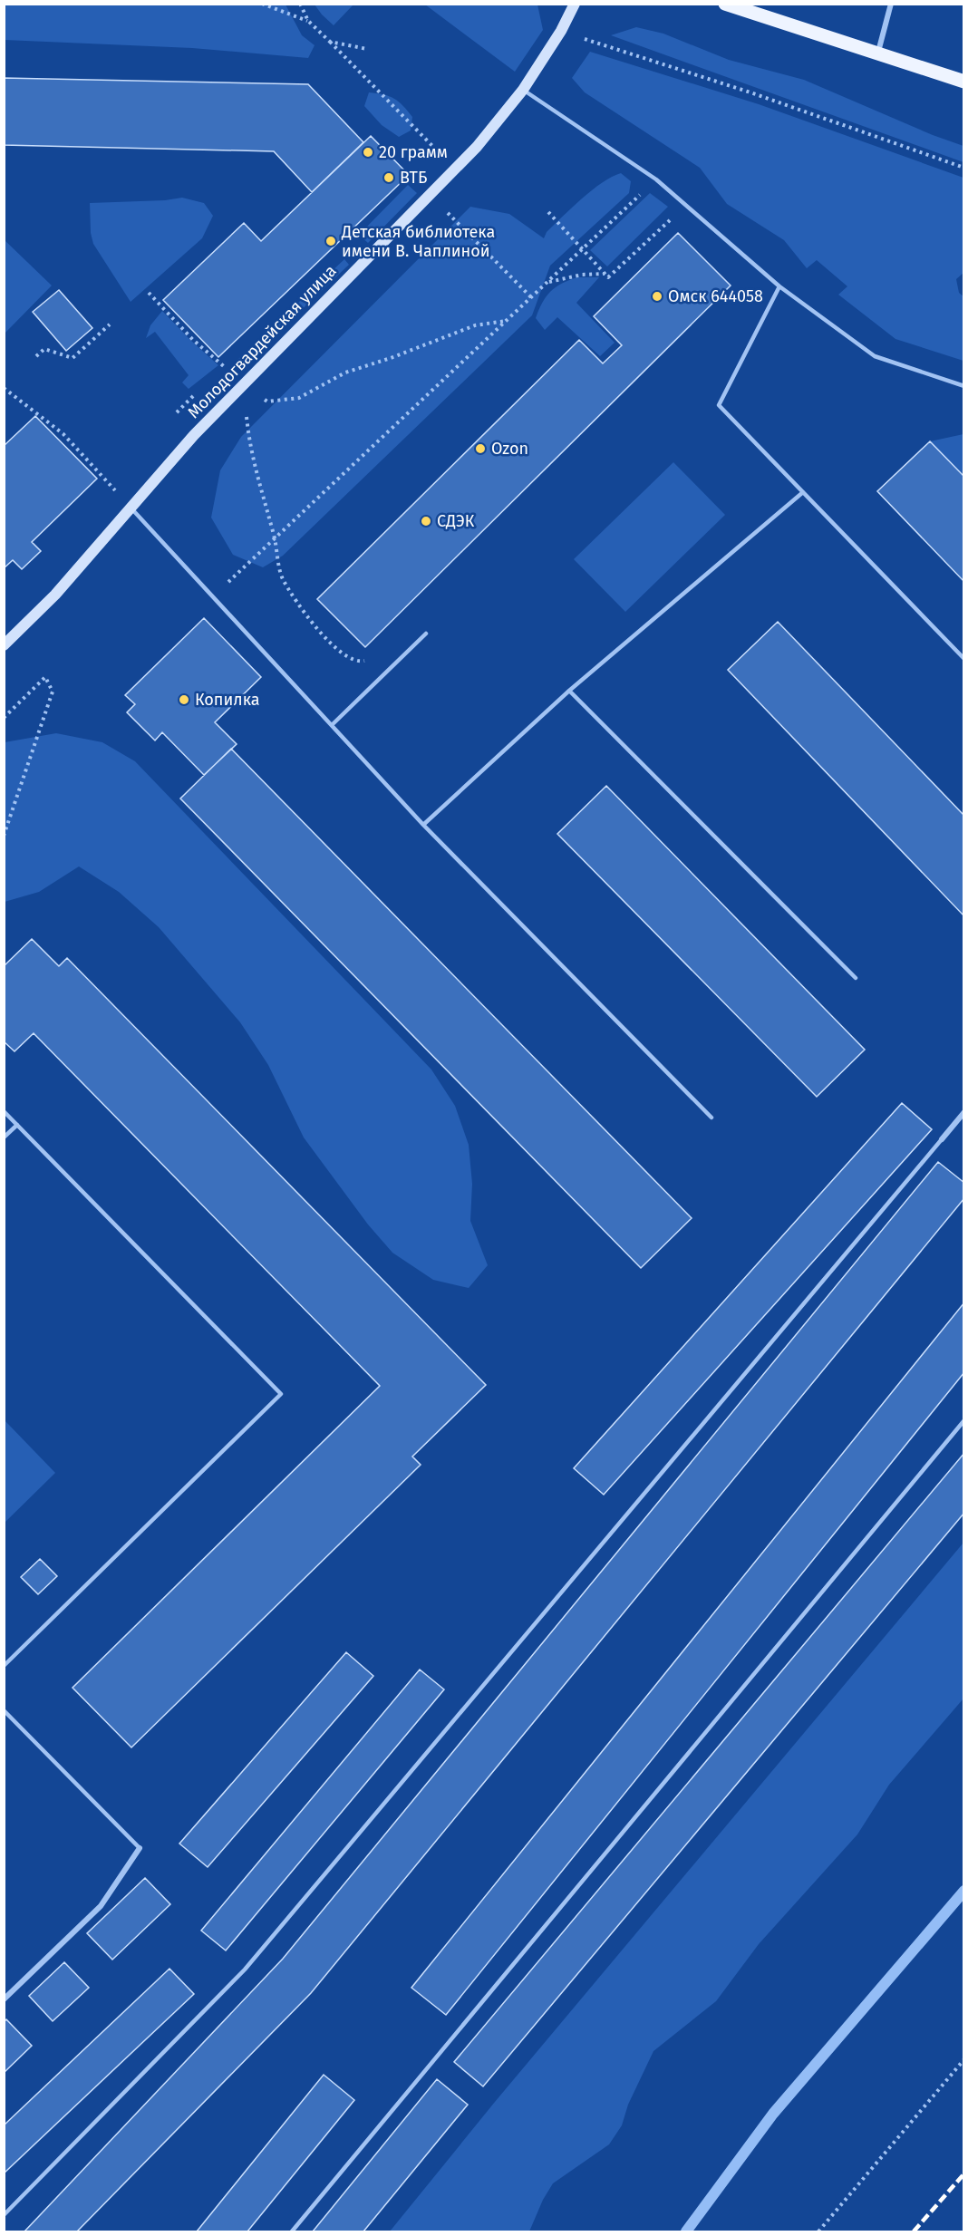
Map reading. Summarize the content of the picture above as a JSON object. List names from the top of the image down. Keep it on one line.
{"streets":{"street":["Молодогвардейская улица"]},"places":["20 грамм","ВТБ","Детская библиотека имени В. Чаплиной","Омск 644058","Ozon","СДЭК","Копилка"]}
